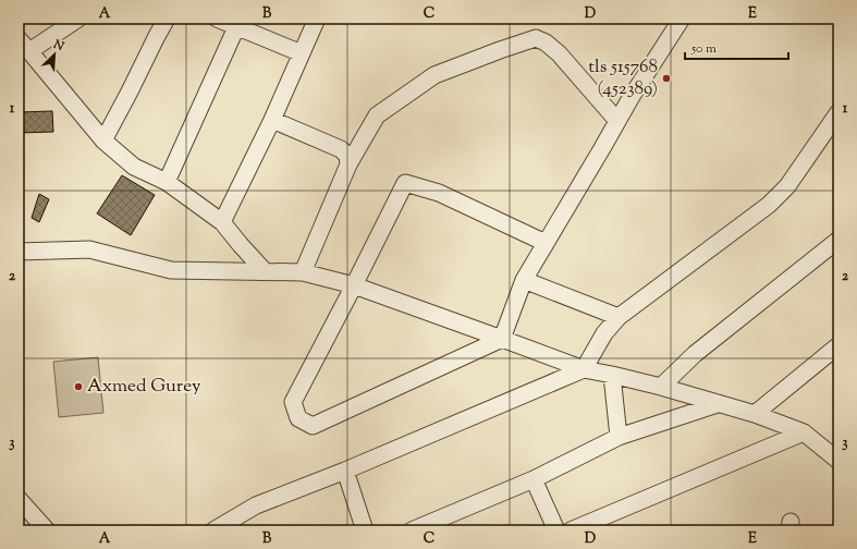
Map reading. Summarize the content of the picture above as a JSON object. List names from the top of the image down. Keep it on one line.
{"places":["tls 515768 (452389)","Axmed Gurey"],"scale_bar":"50 m","north":"top right","grid":{"columns":["A","B","C","D","E"],"rows":["1","2","3"]}}
